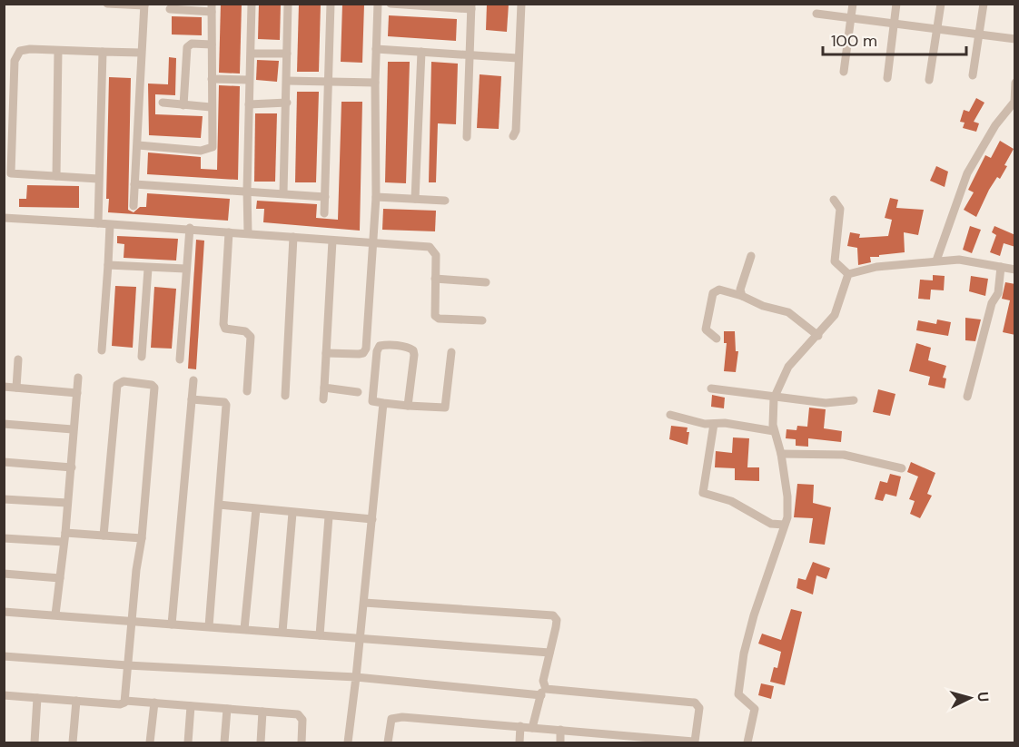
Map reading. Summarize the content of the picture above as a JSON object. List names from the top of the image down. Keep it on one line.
{"scale_bar":"100 m","north":"right"}
